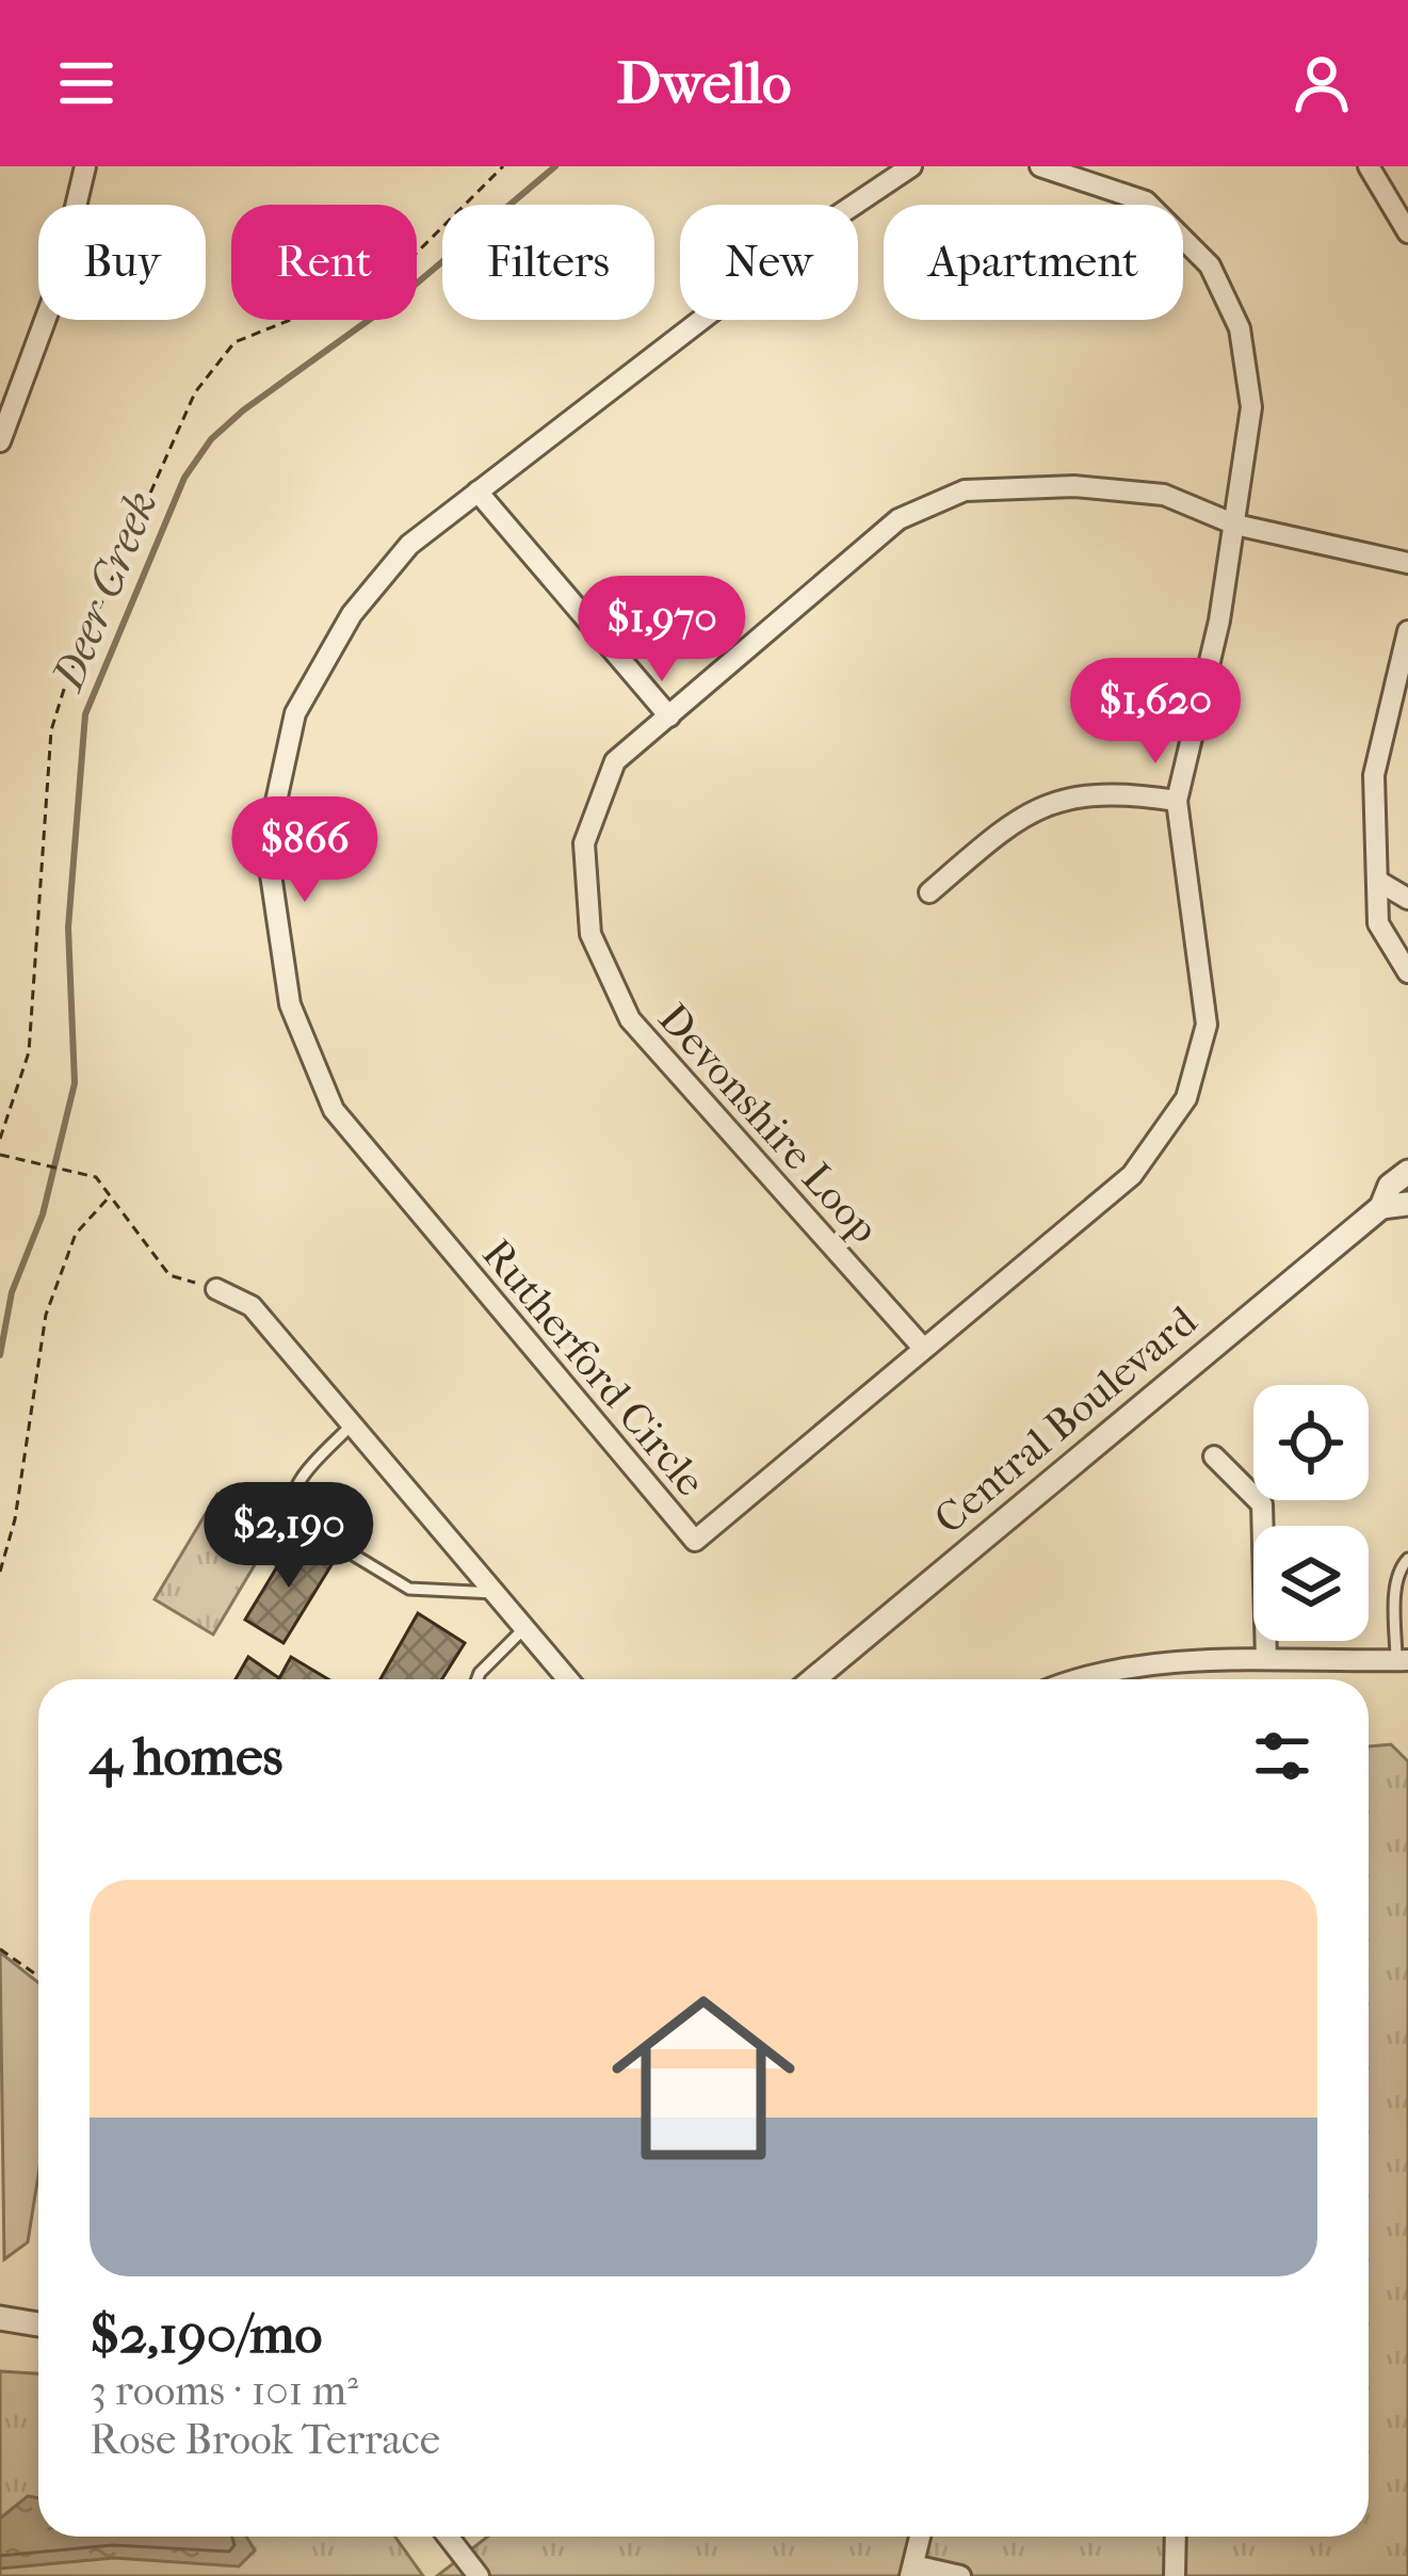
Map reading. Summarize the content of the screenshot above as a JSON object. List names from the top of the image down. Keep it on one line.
{"streets":{"street":["Devonshire Loop","Rutherford Circle","Central Boulevard"]},"crossings":[["Devonshire Loop","Rutherford Circle"]],"water":["Deer Creek"],"page":{"header":"Dwello","chip":["Buy","Rent","Filters","New","Apartment"],"price":["$1,970","$1,620","$866","$2,190"],"heading":"4 homes","list":[{"name":"$2,190/mo","note":"3 rooms · 101 m² · Rose Brook Terrace"}]}}
